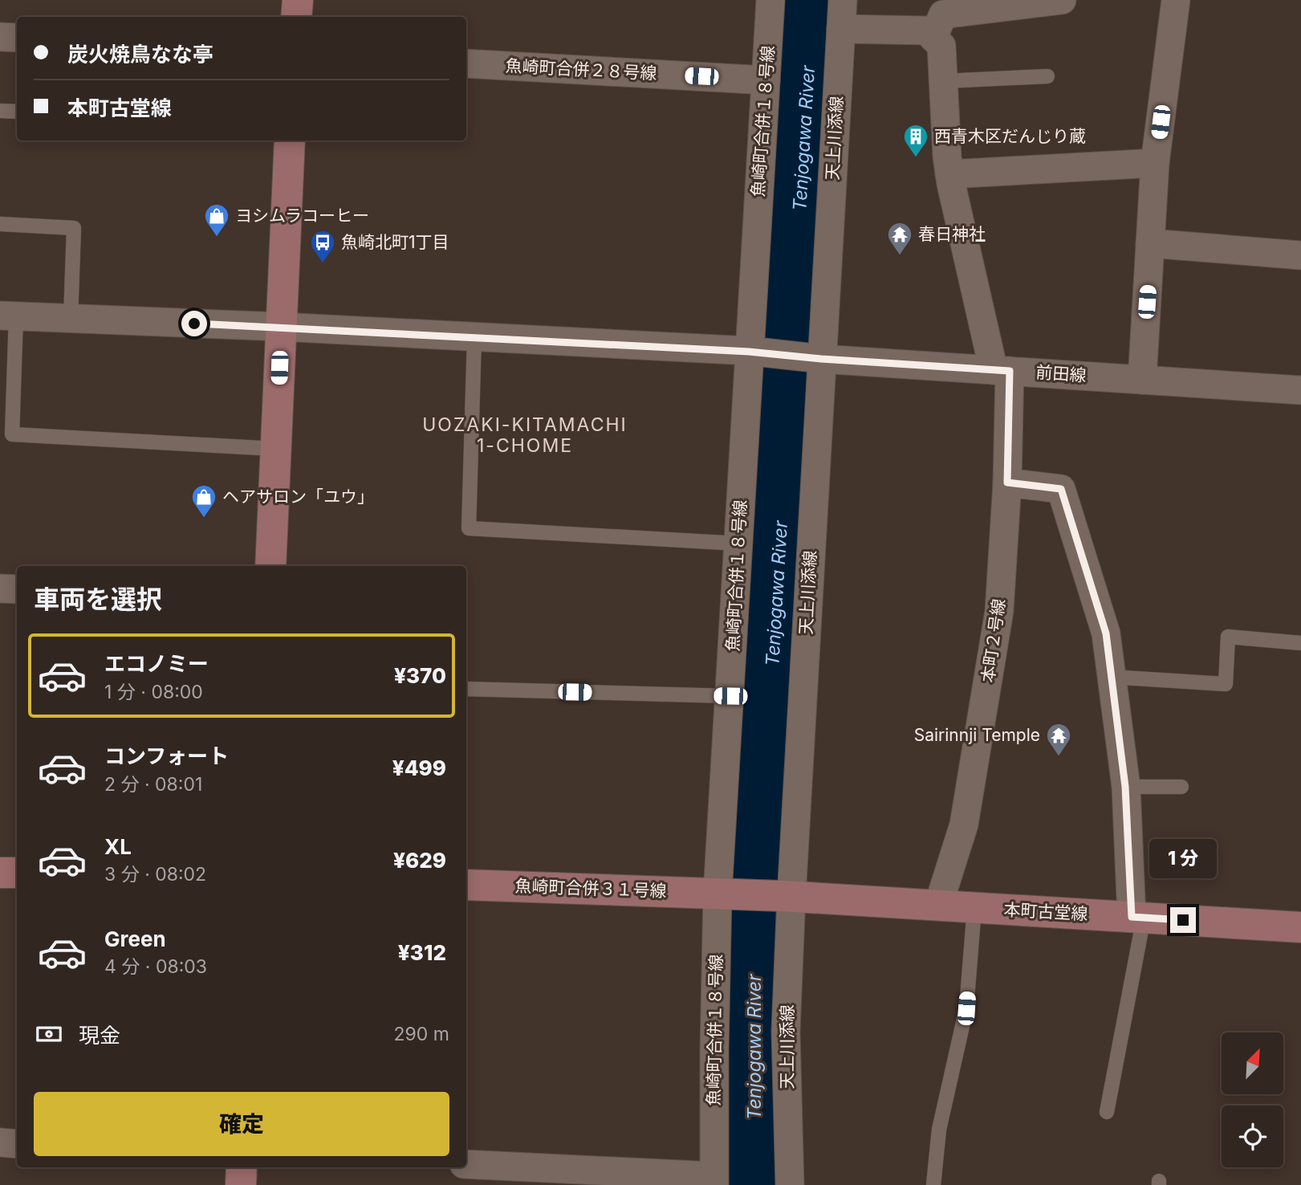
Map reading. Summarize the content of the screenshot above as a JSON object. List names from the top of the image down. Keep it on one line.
{"streets":{"street":["魚崎町合併２８号線","魚崎町合併１８号線","天上川添線","前田線","本町２号線","魚崎町合併３１号線","本町古堂線"]},"crossings":[["魚崎町合併２８号線","魚崎町合併１８号線"],["魚崎町合併１８号線","前田線"],["魚崎町合併１８号線","魚崎町合併３１号線"],["天上川添線","前田線"],["天上川添線","魚崎町合併３１号線"],["天上川添線","本町古堂線"],["前田線","本町２号線"],["本町２号線","本町古堂線"],["魚崎町合併３１号線","本町古堂線"]],"districts":["UOZAKI-KITAMACHI 1-CHOME"],"water":["Tenjogawa River"],"places":{"building":["西青木区だんじり蔵"],"shop":["ヨシムラコーヒー","ヘアサロン「ユウ」"],"temple":["春日神社","Sairinnji Temple"],"bus stop":["魚崎北町1丁目"]},"north":"top right","page":{"banner":["炭火焼鳥なな亭","本町古堂線"],"heading":"車両を選択","list":[{"name":"エコノミー","note":"1 分 · 08:00","value":"¥370"},{"name":"コンフォート","note":"2 分 · 08:01","value":"¥499"},{"name":"XL","note":"3 分 · 08:02","value":"¥629"},{"name":"Green","note":"4 分 · 08:03","value":"¥312"}],"bubble":"1 分","pay":["現金","290 m"],"buttons":"確定"}}
